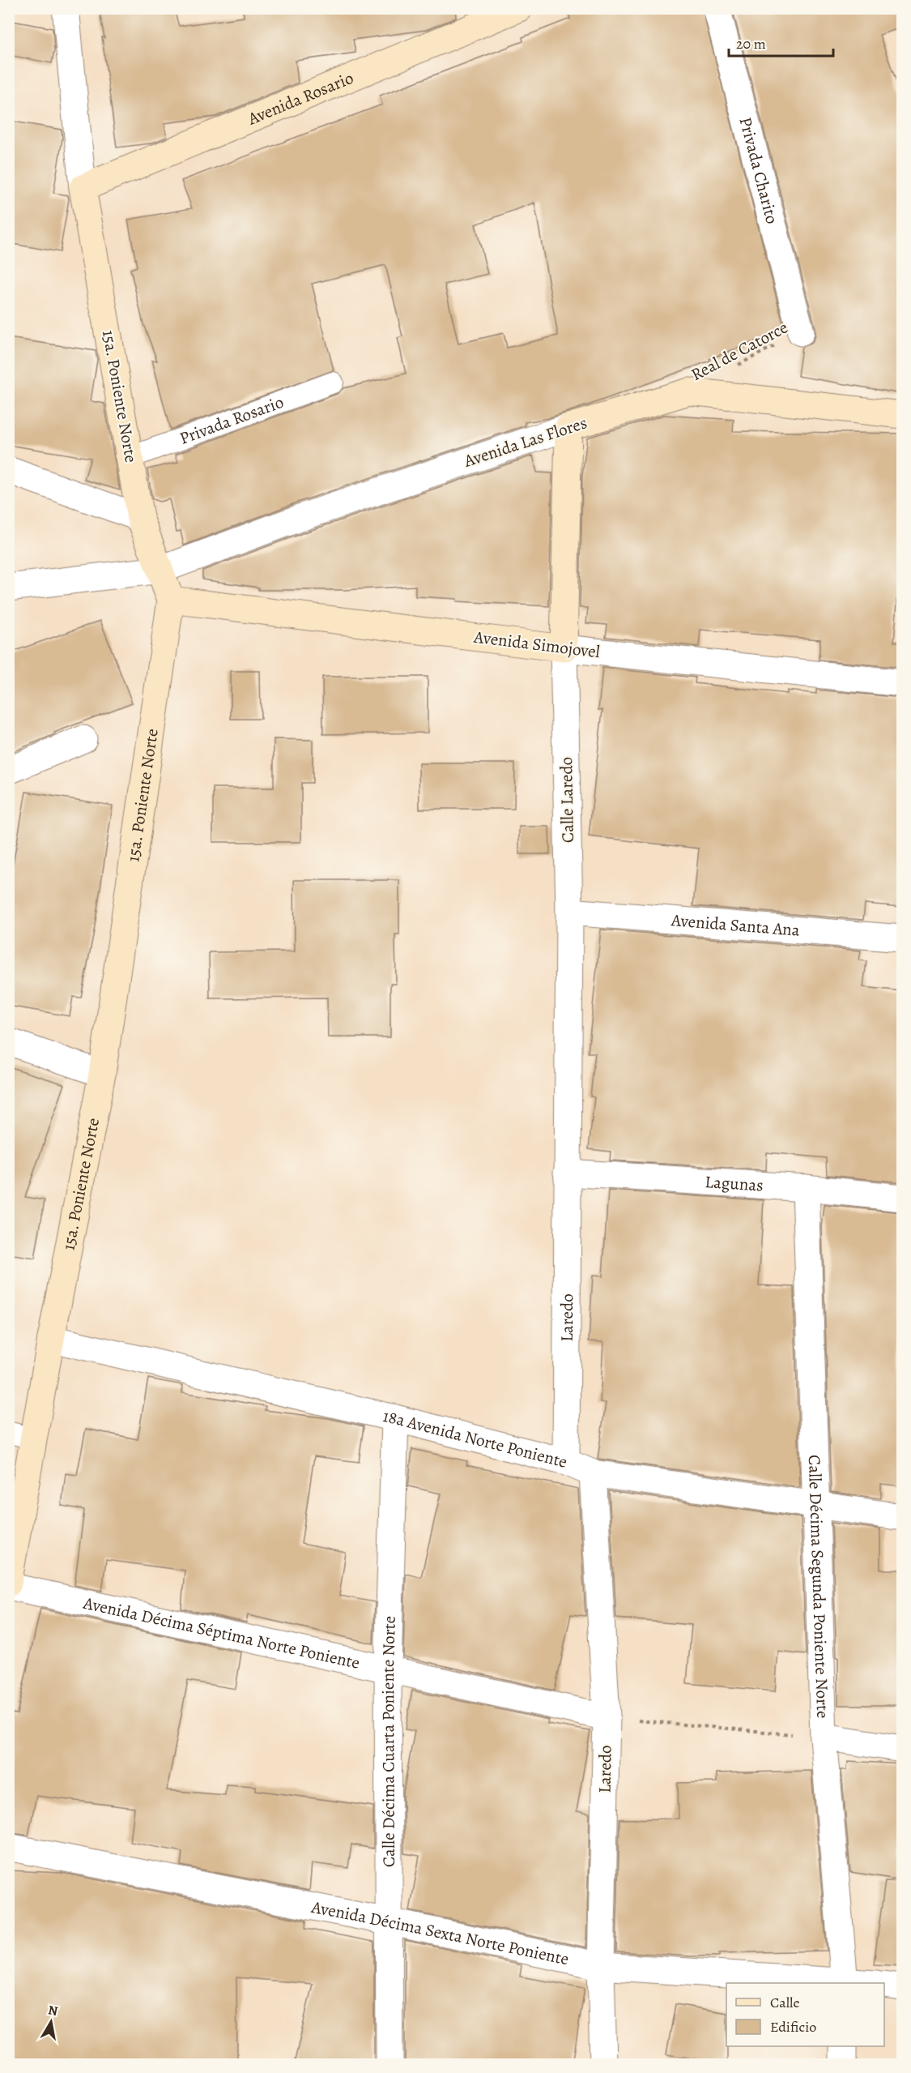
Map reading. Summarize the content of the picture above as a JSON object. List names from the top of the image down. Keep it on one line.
{"streets":{"street":["Avenida Rosario","Privada Charito","15a. Poniente Norte","Avenida Las Flores","Avenida Simojovel","Calle Laredo","Avenida Santa Ana","Lagunas","Laredo","18a Avenida Norte Poniente","Calle Décima Segunda Poniente Norte","Avenida Décima Séptima Norte Poniente","Calle Décima Cuarta Poniente Norte","Avenida Décima Sexta Norte Poniente"],"lane":["Privada Rosario"],"path":["Real de Catorce"]},"crossings":[["Avenida Rosario","15a. Poniente Norte"],["Privada Charito","Real de Catorce"],["15a. Poniente Norte","Privada Rosario"],["15a. Poniente Norte","Avenida Las Flores"],["15a. Poniente Norte","Avenida Simojovel"],["15a. Poniente Norte","18a Avenida Norte Poniente"],["15a. Poniente Norte","Avenida Décima Séptima Norte Poniente"],["Avenida Las Flores","Calle Laredo"],["Avenida Simojovel","Calle Laredo"],["Calle Laredo","Avenida Santa Ana"],["Calle Laredo","Lagunas"],["Calle Laredo","Laredo"],["Lagunas","Laredo"],["Lagunas","Calle Décima Segunda Poniente Norte"],["Laredo","18a Avenida Norte Poniente"],["Laredo","Avenida Décima Séptima Norte Poniente"],["Laredo","Avenida Décima Sexta Norte Poniente"],["18a Avenida Norte Poniente","Calle Décima Segunda Poniente Norte"],["18a Avenida Norte Poniente","Calle Décima Cuarta Poniente Norte"],["Calle Décima Segunda Poniente Norte","Avenida Décima Sexta Norte Poniente"],["Avenida Décima Séptima Norte Poniente","Calle Décima Cuarta Poniente Norte"],["Calle Décima Cuarta Poniente Norte","Avenida Décima Sexta Norte Poniente"]],"legend":["Calle","Edificio"],"scale_bar":"20 m","north":"top"}
